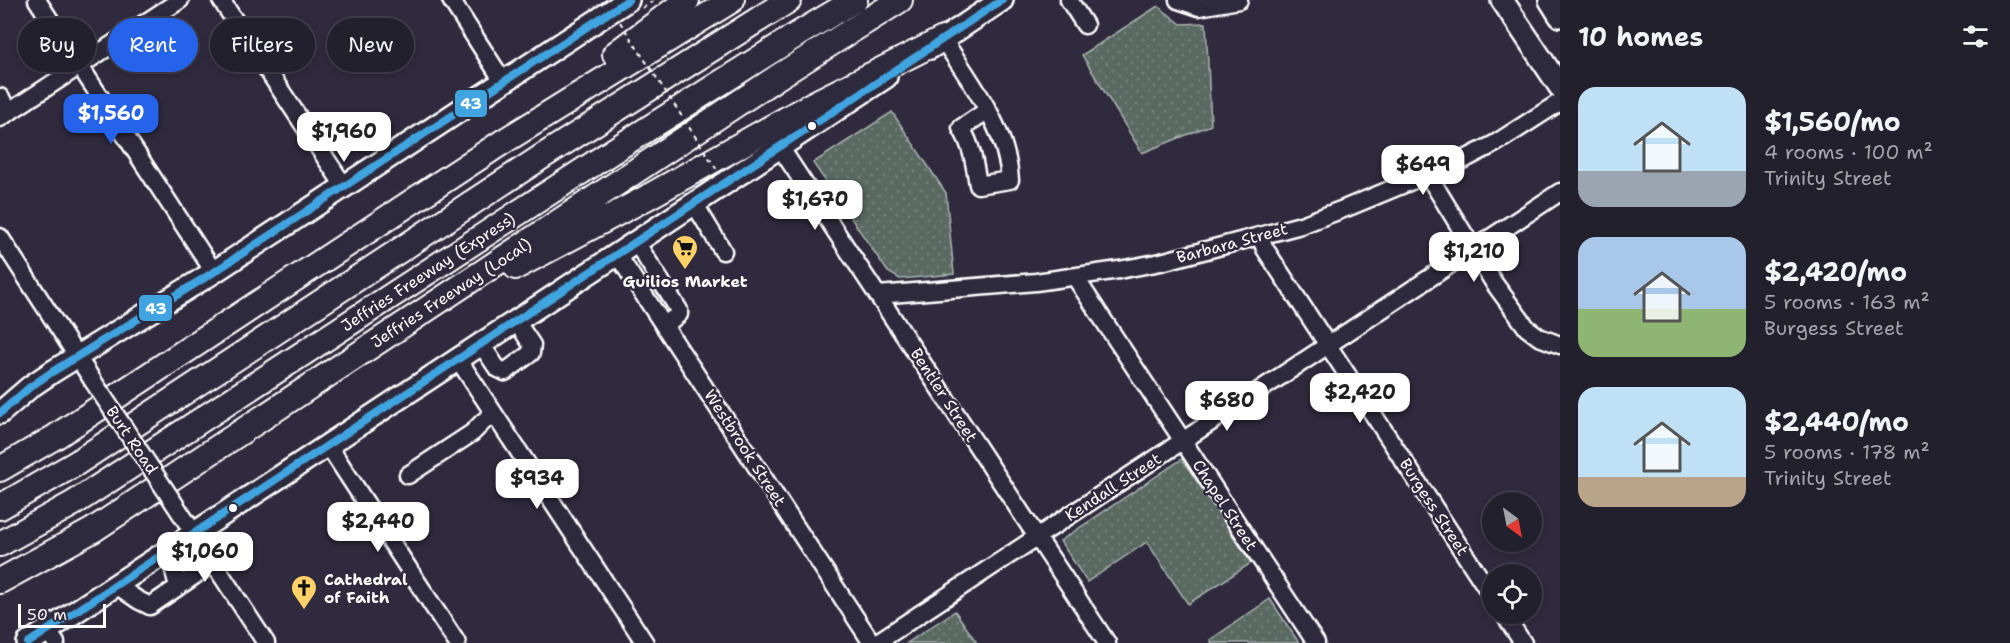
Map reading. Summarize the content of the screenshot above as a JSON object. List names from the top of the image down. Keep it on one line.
{"streets":{"highway":["Jeffries Freeway (Express)","Jeffries Freeway (Local)"],"street":["Barbara Street","Bentler Street","Burt Road","Westbrook Street","Kendall Street","Chapel Street","Burgess Street"]},"crossings":[["Barbara Street","Bentler Street"],["Barbara Street","Chapel Street"],["Barbara Street","Burgess Street"],["Bentler Street","Kendall Street"],["Westbrook Street","Kendall Street"],["Kendall Street","Chapel Street"],["Kendall Street","Burgess Street"]],"places":{"supermarket":["Guilios Market"],"church":["Cathedral of Faith"]},"lines":["transit line 43"],"scale_bar":"50 m","north":"bottom right","page":{"heading":"10 homes","chip":["Buy","Rent","Filters","New"],"list":[{"name":"$1,560/mo","note":"4 rooms · 100 m² · Trinity Street"},{"name":"$2,420/mo","note":"5 rooms · 163 m² · Burgess Street"},{"name":"$2,440/mo","note":"5 rooms · 178 m² · Trinity Street"}],"price":["$1,560","$1,960","$649","$1,670","$1,210","$2,420","$680","$934","$2,440","$1,060"],"scale":"50 m"}}
